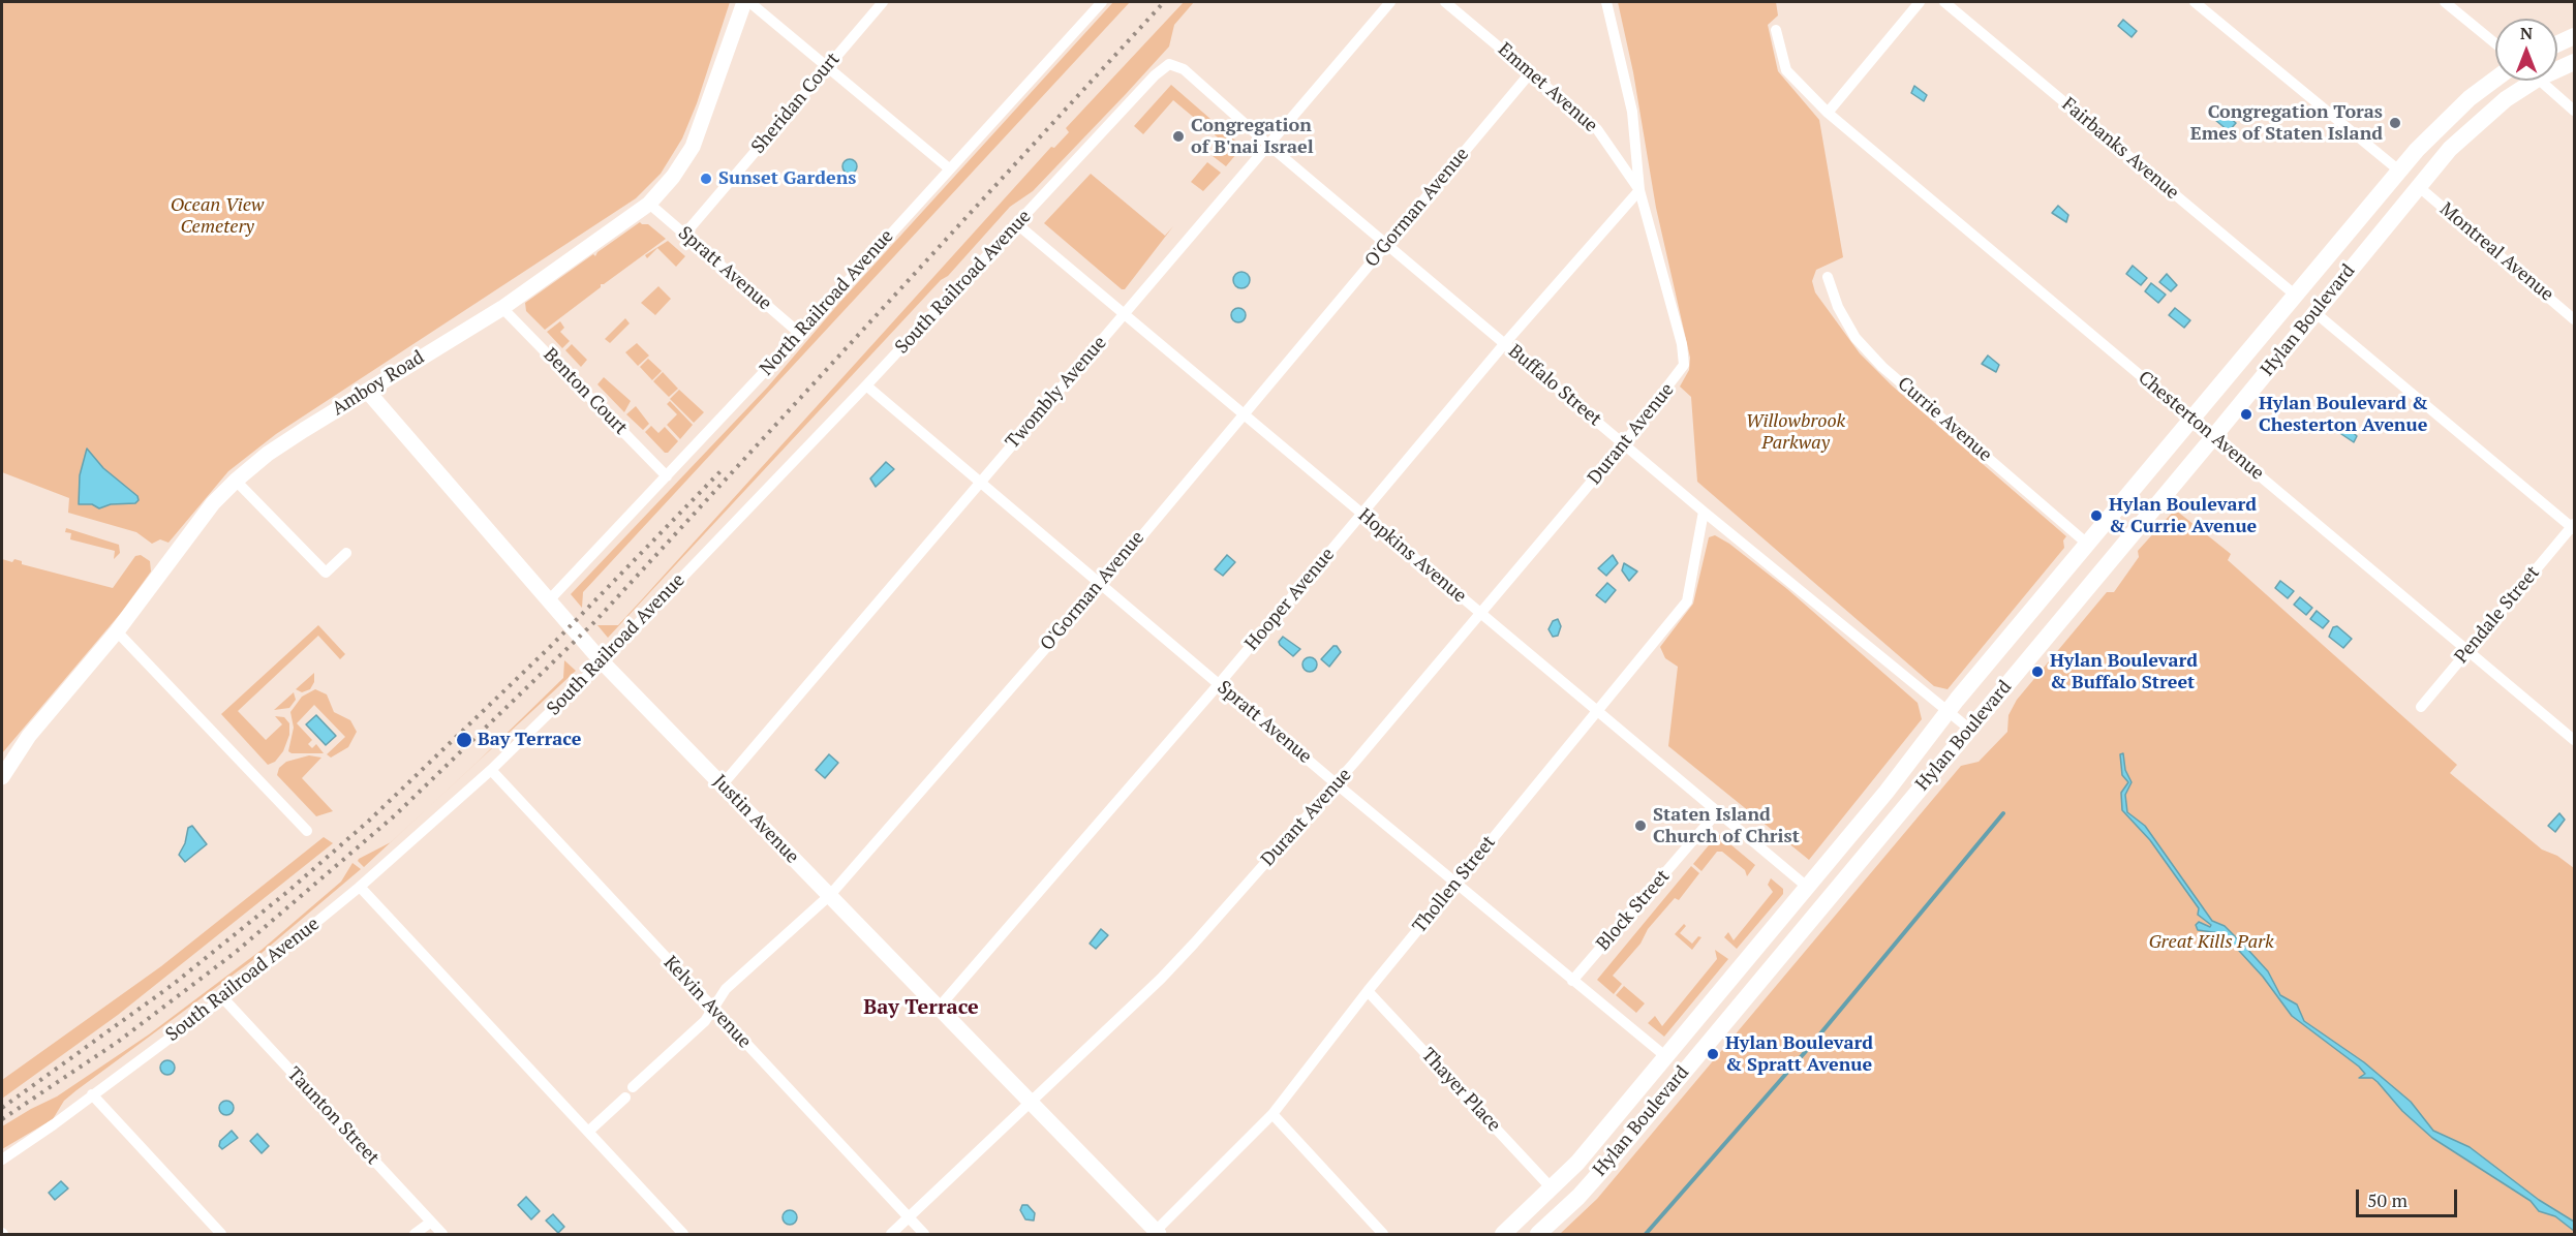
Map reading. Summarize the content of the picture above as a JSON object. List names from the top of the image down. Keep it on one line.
{"streets":{"main road":["Hylan Boulevard"],"street":["Emmet Avenue","Sheridan Court","Fairbanks Avenue","O'Gorman Avenue","Montreal Avenue","Spratt Avenue","South Railroad Avenue","North Railroad Avenue","Amboy Road","Buffalo Street","Benton Court","Twombly Avenue","Currie Avenue","Chesterton Avenue","Durant Avenue","Hopkins Avenue","Hooper Avenue","Pendale Street","Justin Avenue","Thollen Street","Block Street","Kelvin Avenue","Thayer Place","Taunton Street"]},"crossings":[["Emmet Avenue","O'Gorman Avenue"],["Emmet Avenue","Durant Avenue"],["Emmet Avenue","Hooper Avenue"],["Sheridan Court","Spratt Avenue"],["Fairbanks Avenue","Hylan Boulevard"],["O'Gorman Avenue","Spratt Avenue"],["O'Gorman Avenue","Buffalo Street"],["O'Gorman Avenue","Hopkins Avenue"],["O'Gorman Avenue","Justin Avenue"],["O'Gorman Avenue","Kelvin Avenue"],["Montreal Avenue","Hylan Boulevard"],["Spratt Avenue","South Railroad Avenue"],["Spratt Avenue","North Railroad Avenue"],["Spratt Avenue","Hylan Boulevard"],["Spratt Avenue","Amboy Road"],["Spratt Avenue","Twombly Avenue"],["Spratt Avenue","Durant Avenue"],["Spratt Avenue","Hooper Avenue"],["Spratt Avenue","Thollen Street"],["Spratt Avenue","Block Street"],["South Railroad Avenue","Buffalo Street"],["South Railroad Avenue","Hopkins Avenue"],["South Railroad Avenue","Justin Avenue"],["South Railroad Avenue","Kelvin Avenue"],["South Railroad Avenue","Taunton Street"],["North Railroad Avenue","Benton Court"],["North Railroad Avenue","Justin Avenue"],["Hylan Boulevard","Buffalo Street"],["Hylan Boulevard","Currie Avenue"],["Hylan Boulevard","Chesterton Avenue"],["Hylan Boulevard","Hopkins Avenue"],["Hylan Boulevard","Thayer Place"],["Amboy Road","Benton Court"],["Amboy Road","Justin Avenue"],["Buffalo Street","Twombly Avenue"],["Buffalo Street","Durant Avenue"],["Buffalo Street","Hooper Avenue"],["Buffalo Street","Thollen Street"],["Twombly Avenue","Hopkins Avenue"],["Twombly Avenue","Justin Avenue"],["Chesterton Avenue","Pendale Street"],["Durant Avenue","Hopkins Avenue"],["Durant Avenue","Justin Avenue"],["Durant Avenue","Kelvin Avenue"],["Hopkins Avenue","Hooper Avenue"],["Hopkins Avenue","Thollen Street"],["Hopkins Avenue","Block Street"],["Hooper Avenue","Justin Avenue"],["Justin Avenue","Thollen Street"],["Thollen Street","Thayer Place"]],"districts":["Bay Terrace"],"parks":["Ocean View Cemetery","Willowbrook Parkway","Great Kills Park"],"places":["Congregation Toras Emes of Staten Island","Congregation of B'nai Israel","Sunset Gardens","Hylan Boulevard & Chesterton Avenue","Hylan Boulevard & Currie Avenue","Hylan Boulevard & Buffalo Street","Bay Terrace","Staten Island Church of Christ","Hylan Boulevard & Spratt Avenue"],"scale_bar":"50 m","north":"top"}
